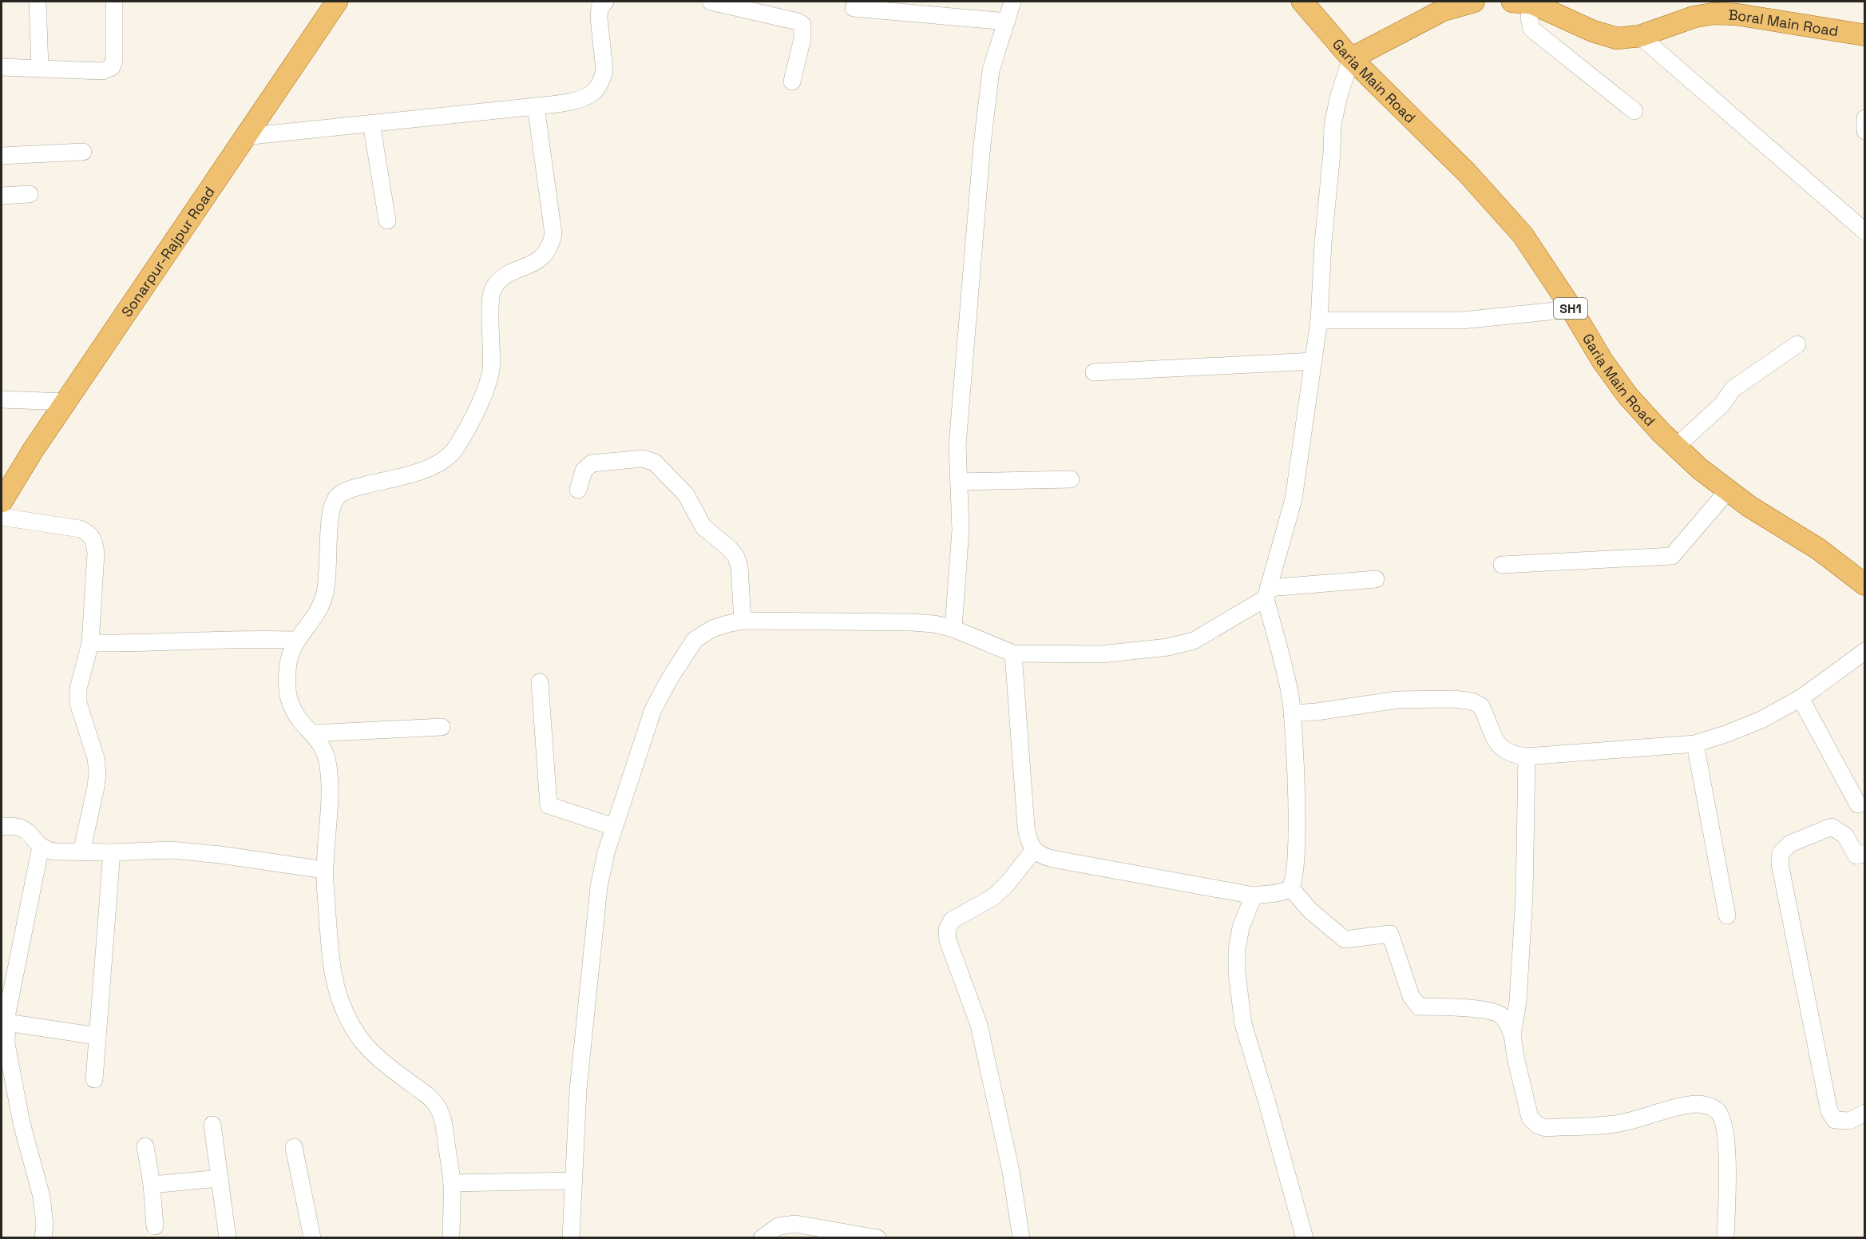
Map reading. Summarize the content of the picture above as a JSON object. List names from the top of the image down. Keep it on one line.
{"streets":{"main road":["Boral Main Road","Garia Main Road","Sonarpur-Rajpur Road","SH1"]}}
